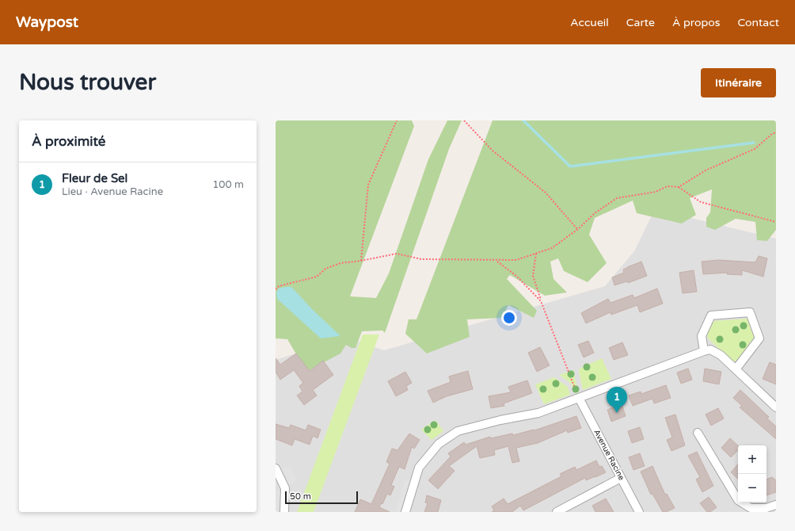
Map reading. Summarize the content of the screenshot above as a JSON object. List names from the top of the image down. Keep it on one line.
{"streets":{"street":["Avenue Racine"]},"scale_bar":"50 m","page":{"header":"Waypost","nav":["Accueil","Carte","À propos","Contact"],"buttons":"Itinéraire","title":"Nous trouver","heading":"À proximité","list":[{"mark":"1","name":"Fleur de Sel","note":"Lieu · Avenue Racine","value":"100 m"}],"pins":"1","map_buttons":["+","−"],"scale":"50 m"}}
